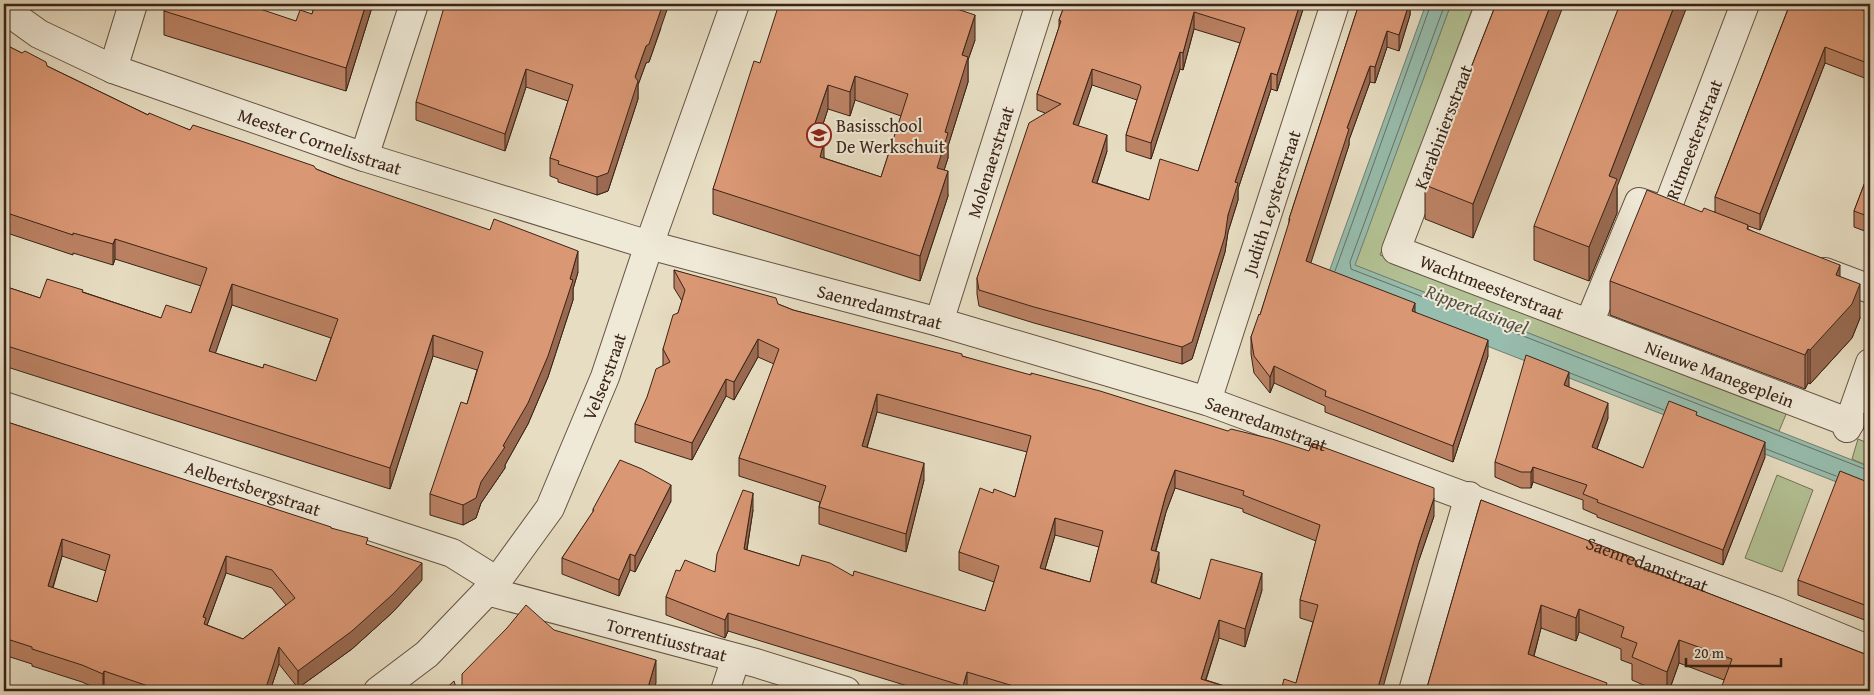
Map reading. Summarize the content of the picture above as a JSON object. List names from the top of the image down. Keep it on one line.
{"streets":{"street":["Karabiniersstraat","Ritmeesterstraat","Meester Cornelisstraat","Molenaerstraat","Judith Leysterstraat","Wachtmeesterstraat","Saenredamstraat","Nieuwe Manegeplein","Velserstraat","Aelbertsbergstraat","Torrentiusstraat"]},"crossings":[["Karabiniersstraat","Wachtmeesterstraat"],["Ritmeesterstraat","Wachtmeesterstraat"],["Ritmeesterstraat","Nieuwe Manegeplein"],["Meester Cornelisstraat","Saenredamstraat"],["Meester Cornelisstraat","Velserstraat"],["Molenaerstraat","Saenredamstraat"],["Judith Leysterstraat","Saenredamstraat"],["Wachtmeesterstraat","Nieuwe Manegeplein"],["Saenredamstraat","Velserstraat"],["Velserstraat","Aelbertsbergstraat"],["Velserstraat","Torrentiusstraat"],["Aelbertsbergstraat","Torrentiusstraat"]],"water":["Ripperdasingel"],"places":{"school or university":["Basisschool De Werkschuit"]},"scale_bar":"20 m"}
